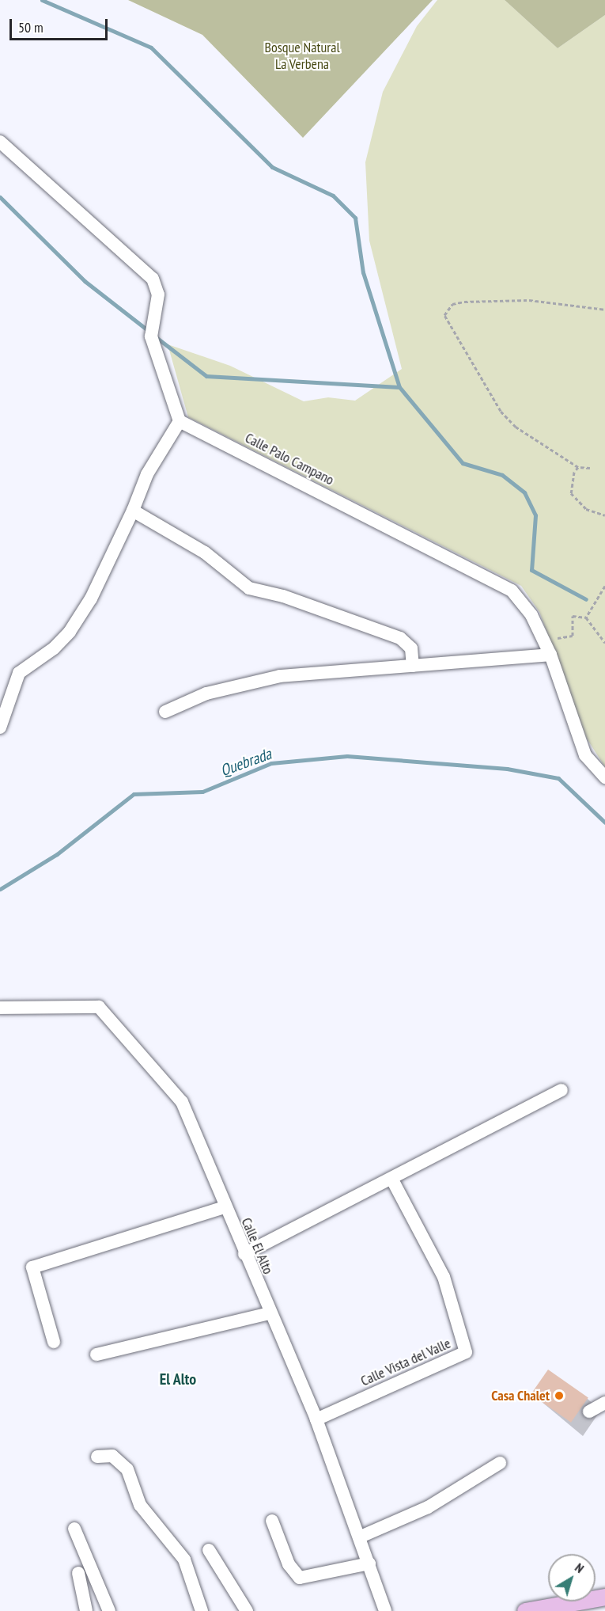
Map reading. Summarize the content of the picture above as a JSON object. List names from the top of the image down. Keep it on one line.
{"streets":{"street":["Calle Palo Campano","Calle El Alto","Calle Vista del Valle"]},"crossings":[["Calle El Alto","Calle Vista del Valle"]],"districts":["El Alto"],"water":["Quebrada"],"parks":["Bosque Natural La Verbena"],"places":["Casa Chalet"],"scale_bar":"50 m","north":"top right"}
